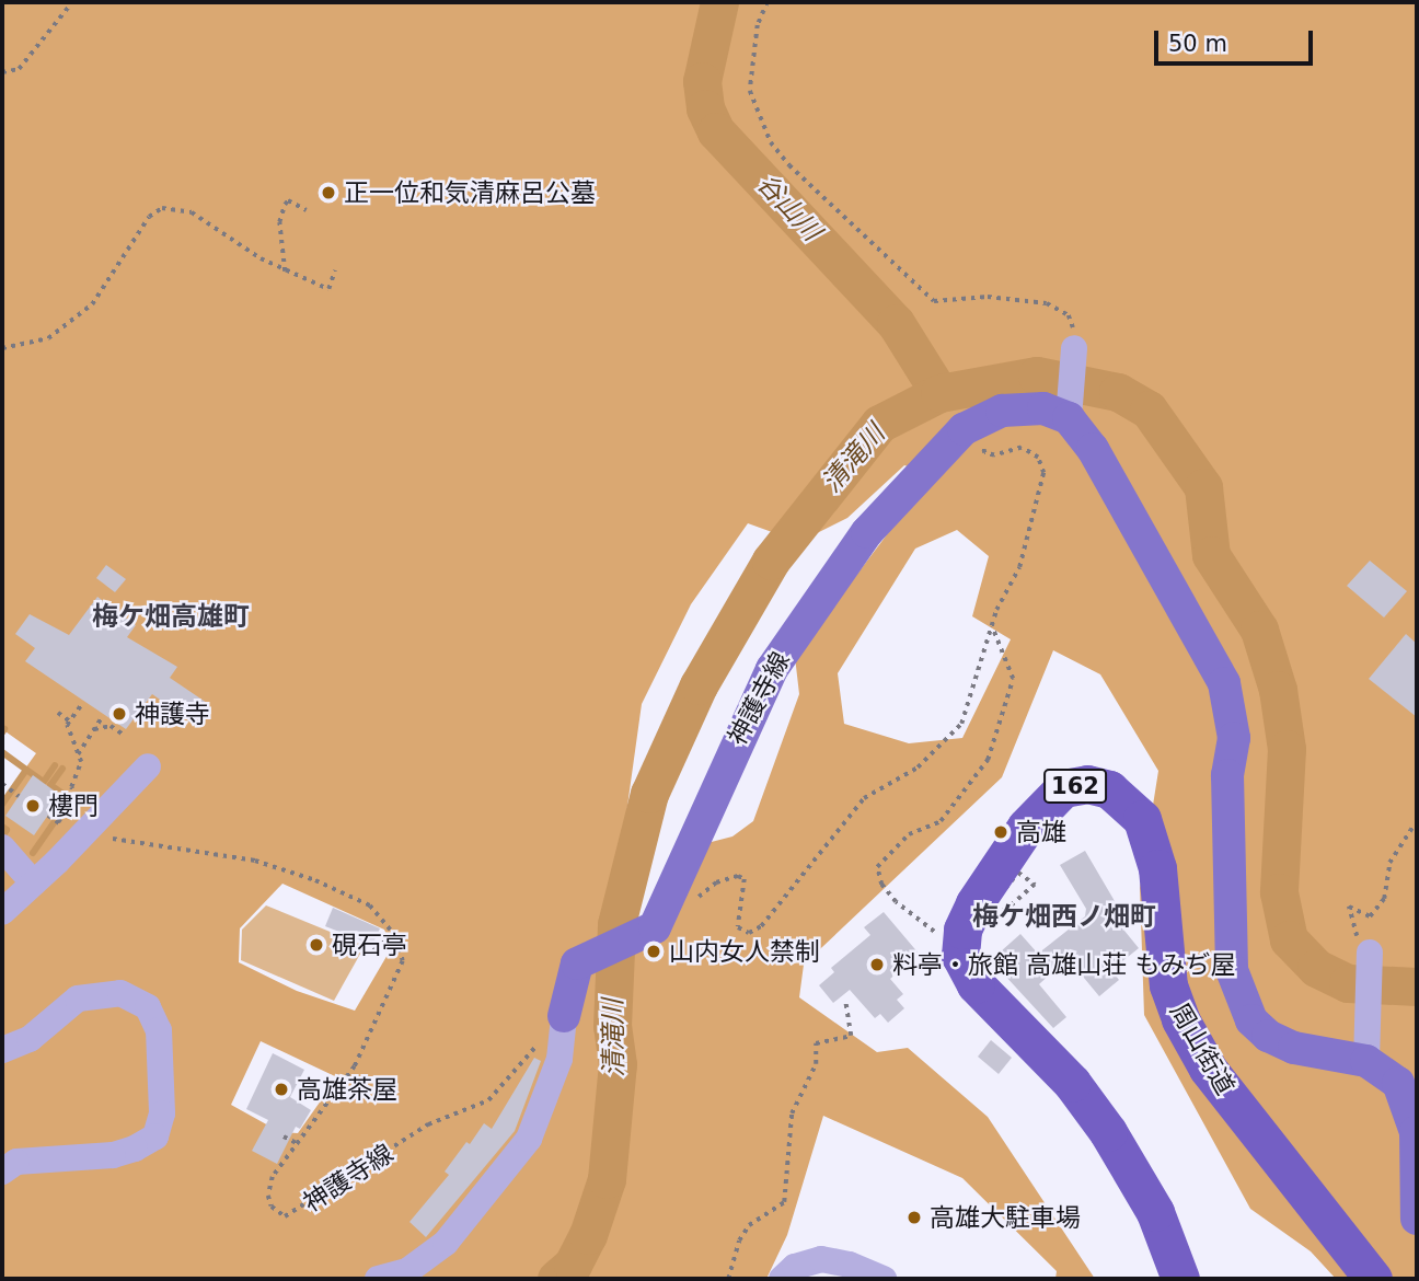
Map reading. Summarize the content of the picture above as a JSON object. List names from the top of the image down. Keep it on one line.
{"streets":{"highway":["162","周山街道"],"main road":["神護寺線"]},"districts":["梅ケ畑高雄町","梅ケ畑西ノ畑町"],"water":["谷山川","清滝川"],"places":["正一位和気清麻呂公墓","神護寺","樓門","高雄","硯石亭","山内女人禁制","料亭・旅館 高雄山荘 もみぢ屋","高雄茶屋","高雄大駐車場"],"scale_bar":"50 m"}
